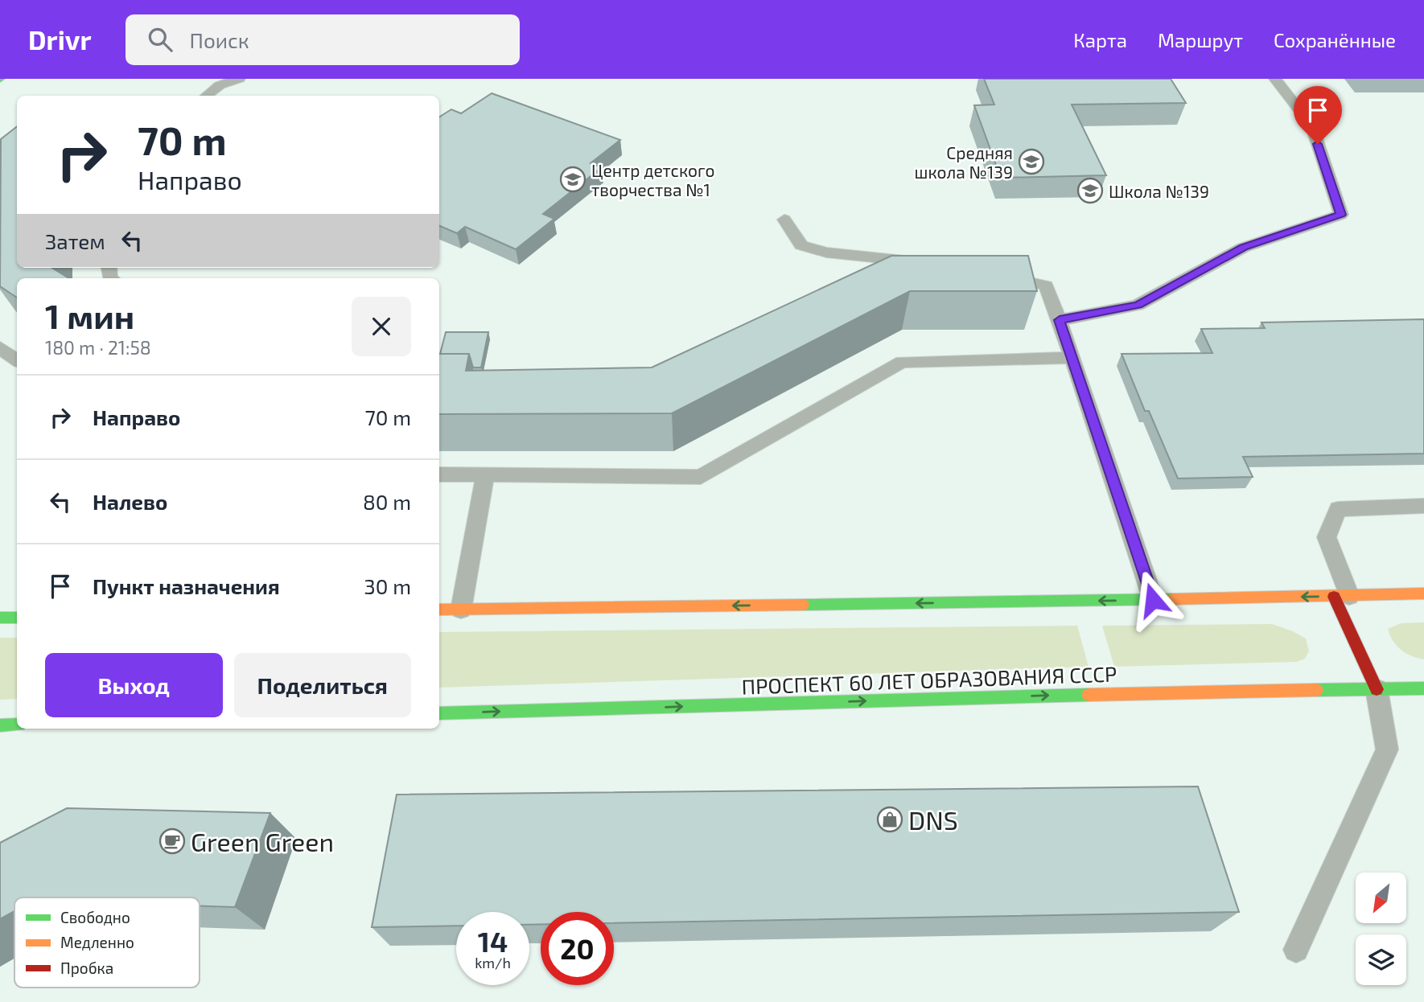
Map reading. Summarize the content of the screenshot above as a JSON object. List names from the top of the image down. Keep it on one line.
{"streets":{"main road":["ПРОСПЕКТ 60 ЛЕТ ОБРАЗОВАНИЯ СССР"]},"places":{"school or university":["Средняя школа №139","Центр детского творчества №1","Школа №139"],"shop":["DNS"],"cafe":["Green Green"]},"legend":["Свободно","Медленно","Пробка"],"north":"bottom left","page":{"header":"Drivr","search":"Поиск","nav":["Карта","Маршрут","Сохранённые"],"turn":["70 m","Направо"],"then":"Затем","heading":["1 мин","180 m · 21:58"],"list":[{"name":"Направо","value":"70 m"},{"name":"Налево","value":"80 m"},{"name":"Пункт назначения","value":"30 m"}],"buttons":["Выход","Поделиться"],"speed":"14 km/h","limit":"20"}}
